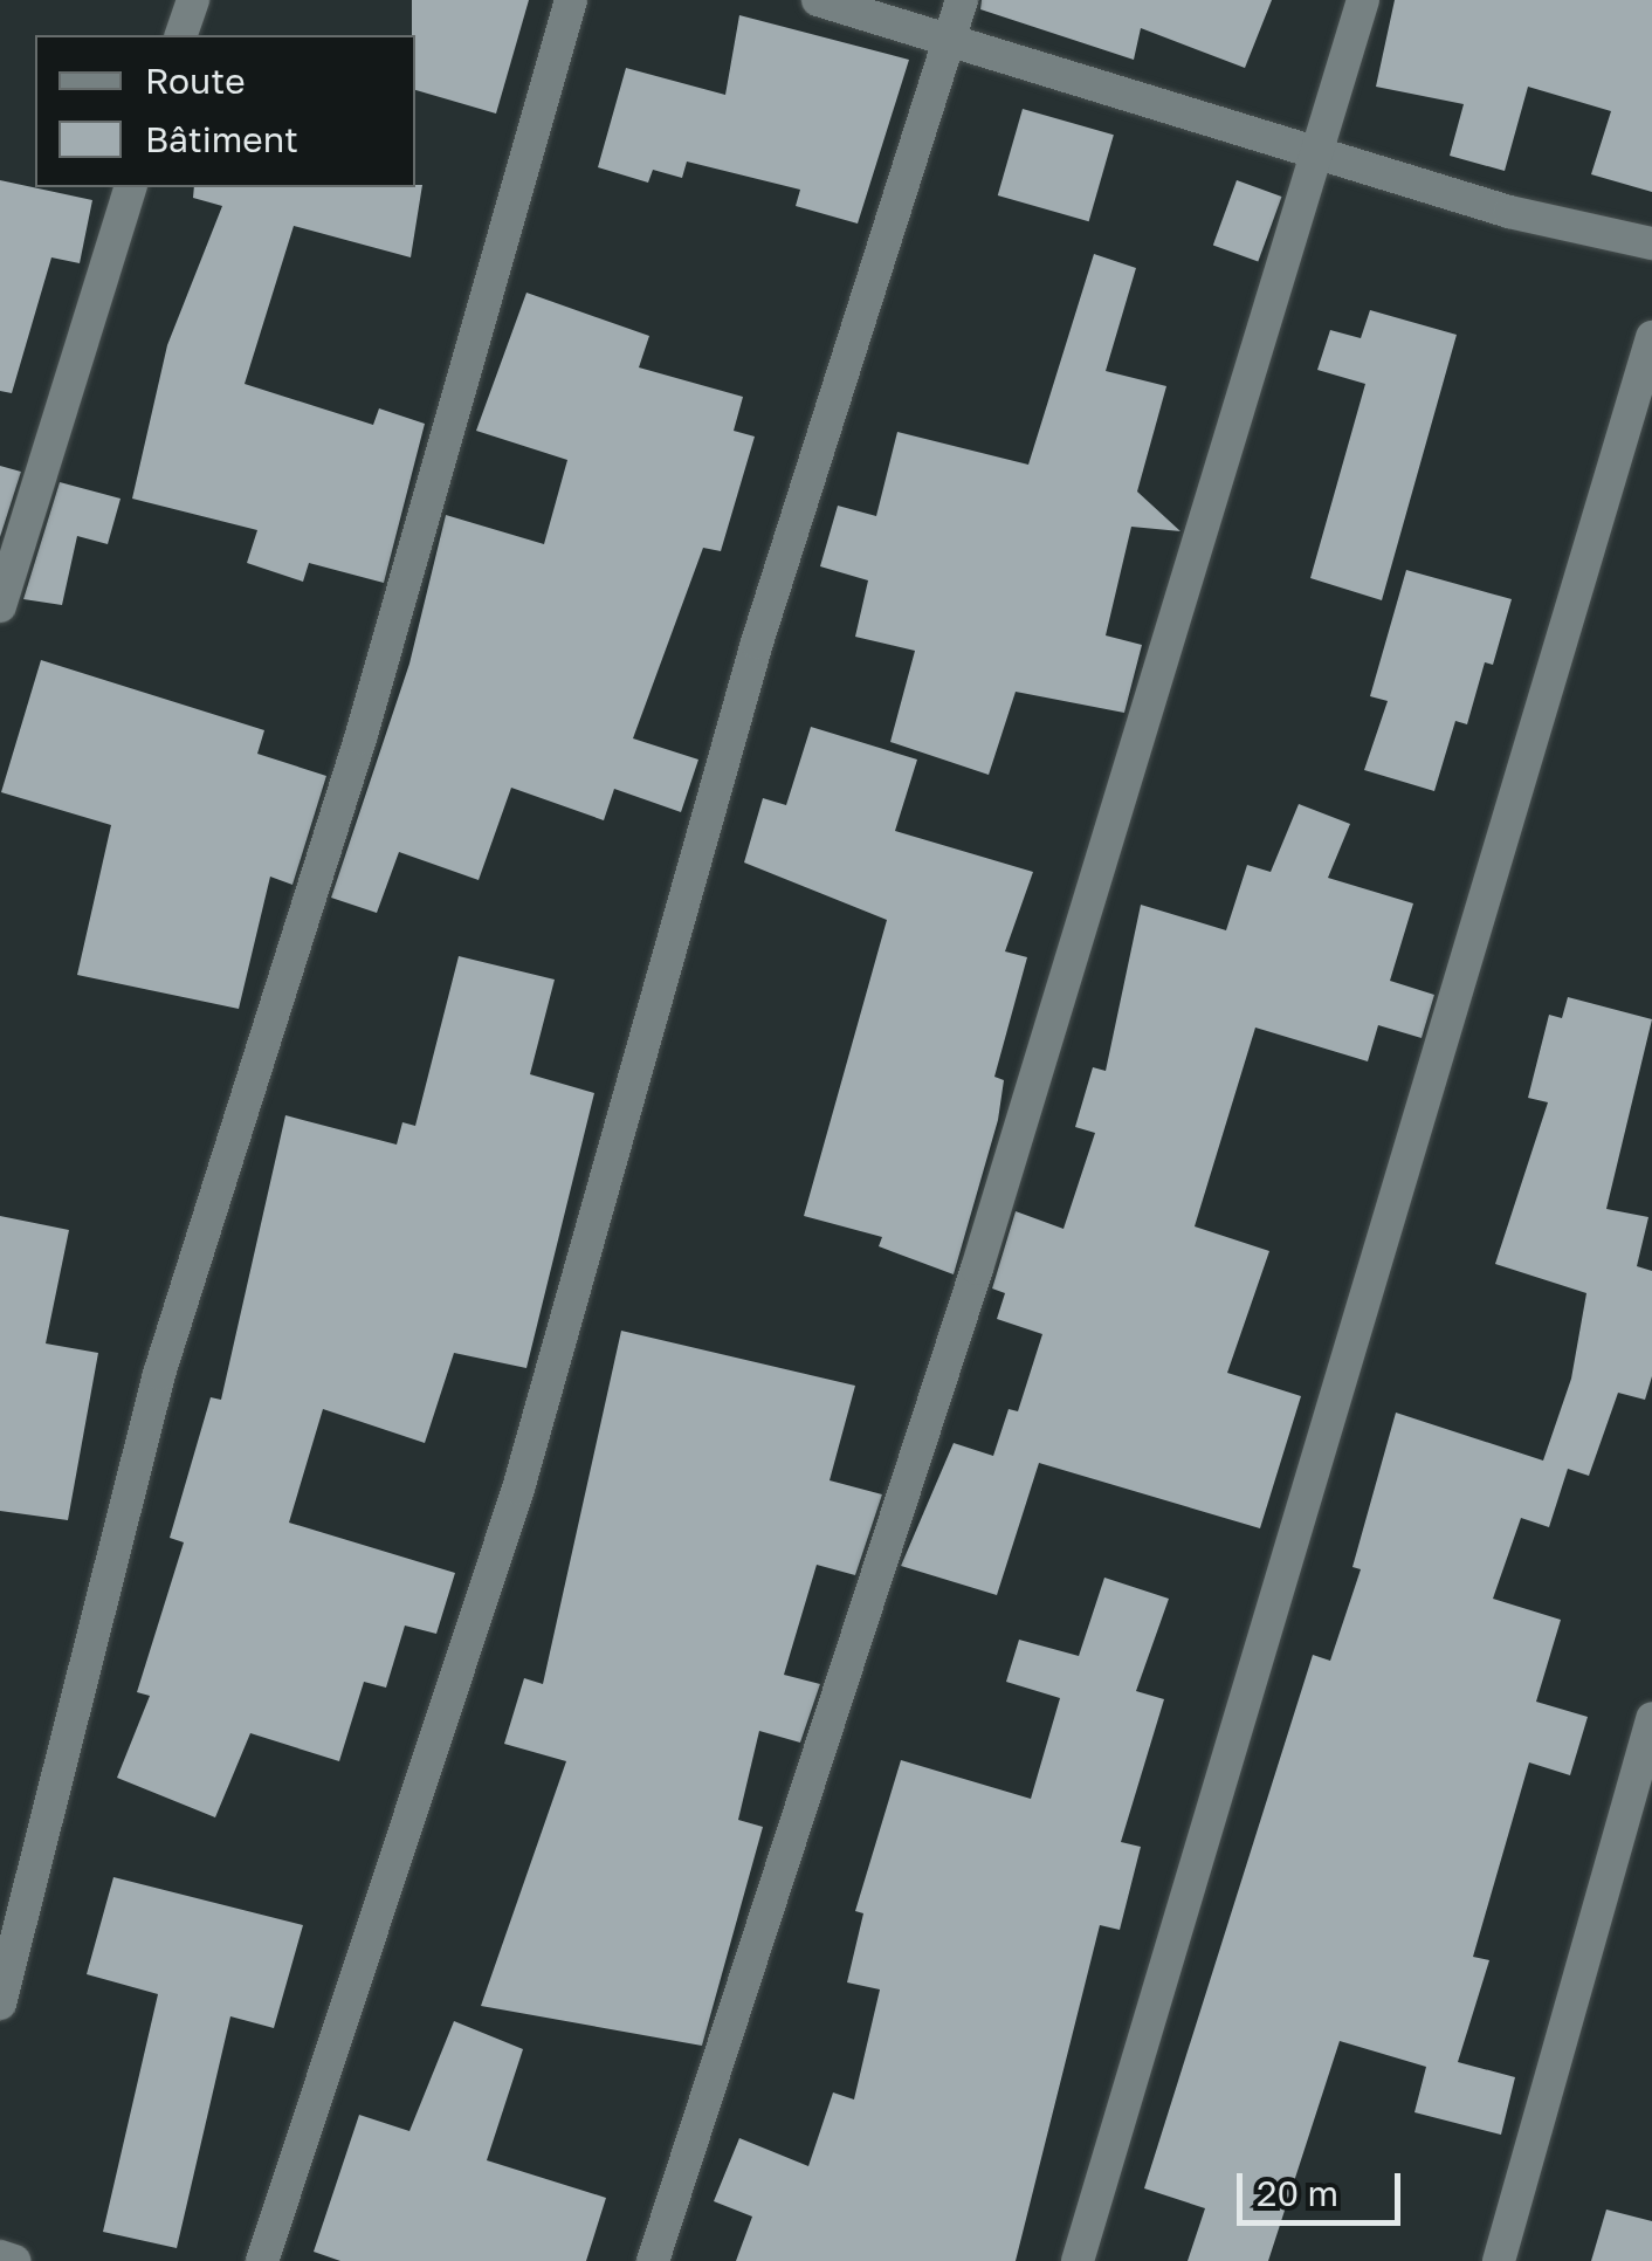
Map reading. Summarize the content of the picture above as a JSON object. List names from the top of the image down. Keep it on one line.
{"legend":["Route","Bâtiment"],"scale_bar":"20 m"}
